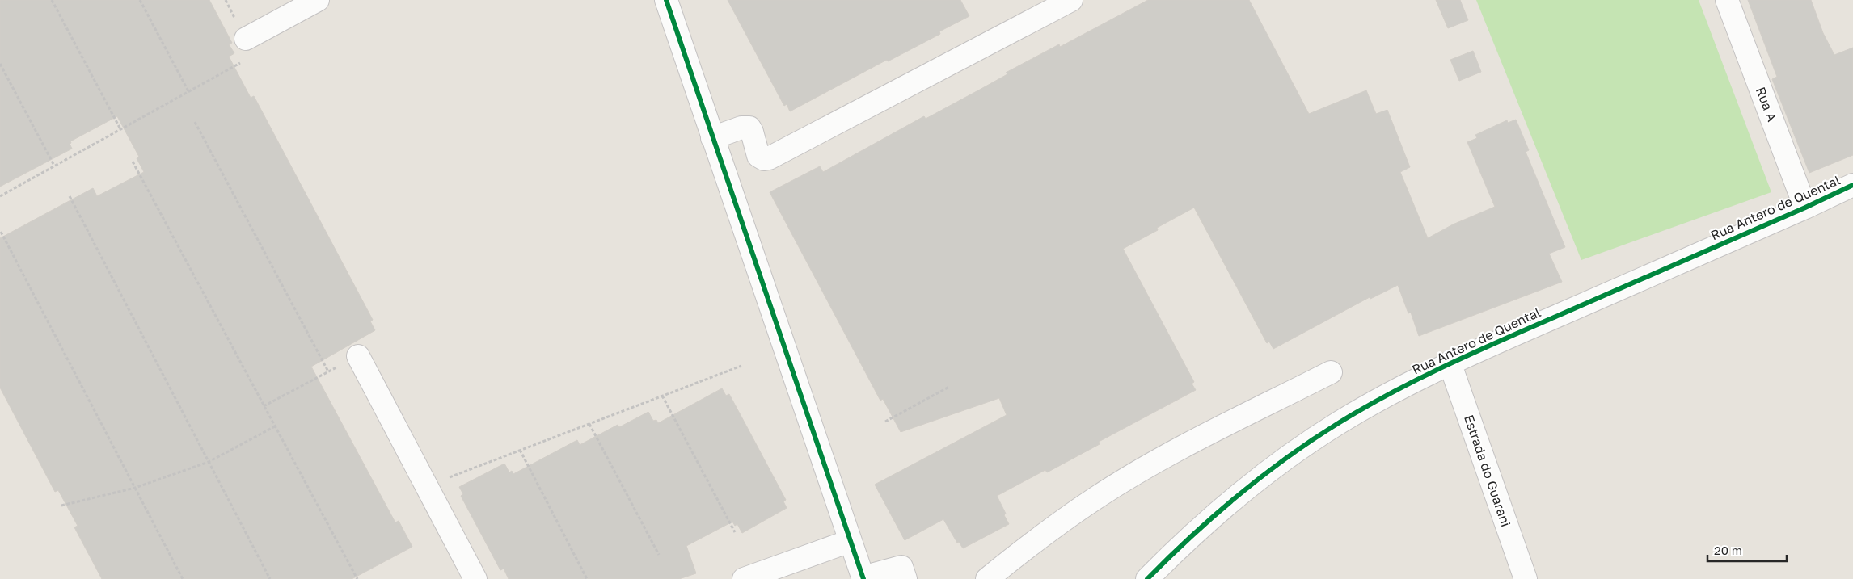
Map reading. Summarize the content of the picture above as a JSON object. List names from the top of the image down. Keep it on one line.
{"streets":{"street":["Rua A","Rua Antero de Quental","Estrada do Guarani"]},"crossings":[["Rua A","Rua Antero de Quental"],["Rua Antero de Quental","Estrada do Guarani"]],"scale_bar":"20 m"}
